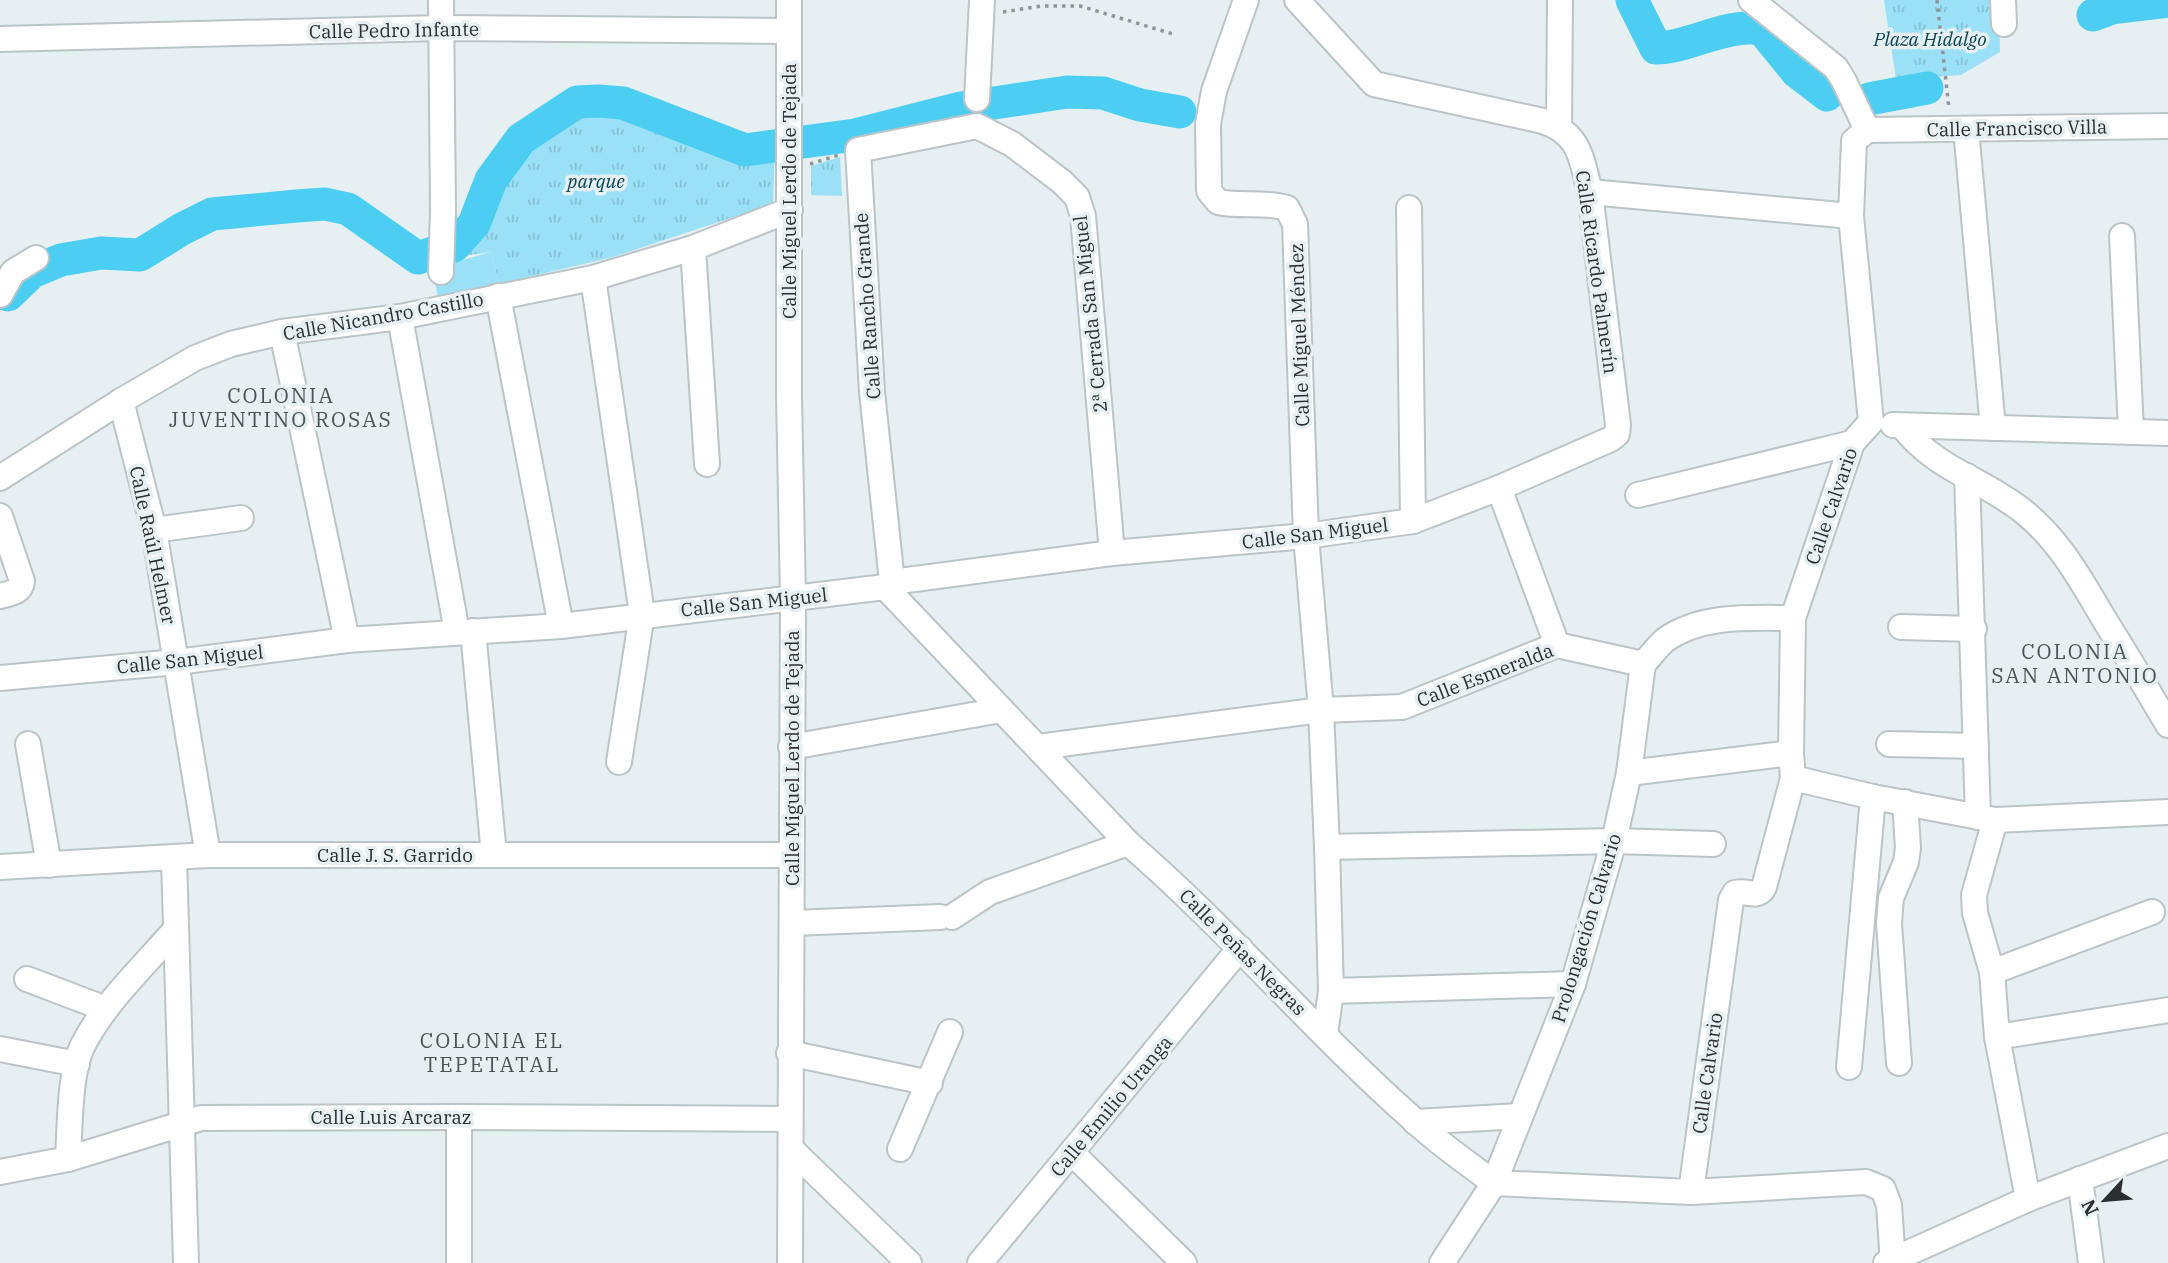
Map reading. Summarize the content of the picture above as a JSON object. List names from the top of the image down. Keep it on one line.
{"streets":{"street":["Calle Pedro Infante","Calle Francisco Villa","Calle Miguel Lerdo de Tejada","Calle Ricardo Palmerín","Calle Rancho Grande","2ª Cerrada San Miguel","Calle Nicandro Castillo","Calle Miguel Méndez","Calle Calvario","Calle San Miguel","Calle Raúl Helmer","Calle Esmeralda","Calle J. S. Garrido","Prolongación Calvario","Calle Peñas Negras","Calle Emilio Uranga","Calle Luis Arcaraz"]},"crossings":[["Calle Pedro Infante","Calle Miguel Lerdo de Tejada"],["Calle Miguel Lerdo de Tejada","Calle Nicandro Castillo"],["Calle Miguel Lerdo de Tejada","Calle San Miguel"],["Calle Miguel Lerdo de Tejada","Calle J. S. Garrido"],["Calle Miguel Lerdo de Tejada","Calle Luis Arcaraz"],["Calle Ricardo Palmerín","Calle San Miguel"],["Calle Rancho Grande","2ª Cerrada San Miguel"],["Calle Rancho Grande","Calle San Miguel"],["Calle Rancho Grande","Calle Peñas Negras"],["2ª Cerrada San Miguel","Calle San Miguel"],["Calle Nicandro Castillo","Calle Raúl Helmer"],["Calle Miguel Méndez","Calle San Miguel"],["Calle Miguel Méndez","Calle Esmeralda"],["Calle Miguel Méndez","Calle Peñas Negras"],["Calle San Miguel","Calle Raúl Helmer"],["Calle San Miguel","Calle Peñas Negras"],["Calle Raúl Helmer","Calle J. S. Garrido"],["Calle Esmeralda","Prolongación Calvario"],["Calle Esmeralda","Calle Peñas Negras"],["Prolongación Calvario","Calle Peñas Negras"],["Calle Peñas Negras","Calle Emilio Uranga"]],"districts":["COLONIA JUVENTINO ROSAS","COLONIA SAN ANTONIO","COLONIA EL TEPETATAL"],"parks":["Plaza Hidalgo","parque"],"north":"bottom left"}
